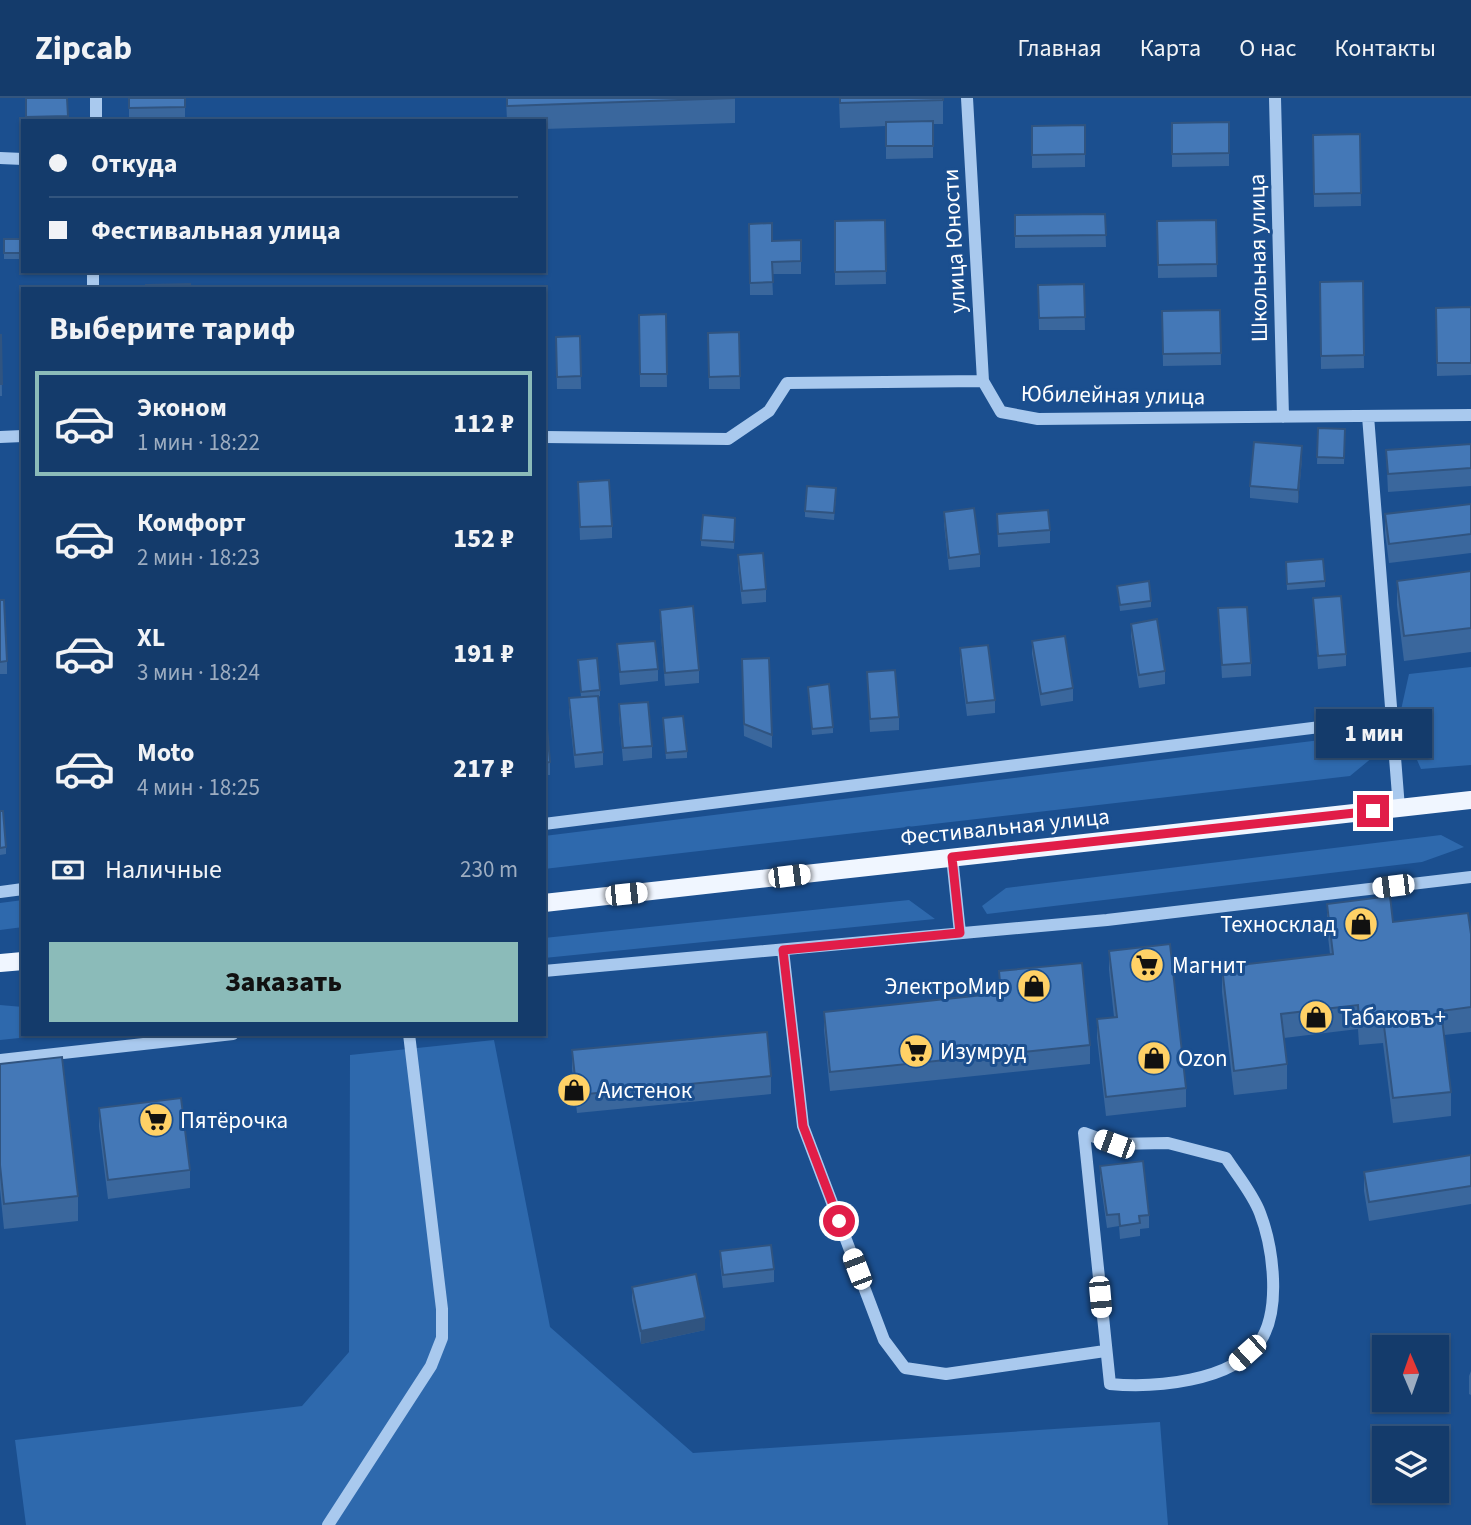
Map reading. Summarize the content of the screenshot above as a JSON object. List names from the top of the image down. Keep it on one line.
{"streets":{"main road":["Фестивальная улица"],"street":["улица Юности","Школьная улица","Юбилейная улица"]},"crossings":[["улица Юности","Юбилейная улица"],["Школьная улица","Юбилейная улица"]],"places":{"shop":["Техносклад","ЭлектроМир","Табаковъ+","Ozon","Аистенок"],"supermarket":["Магнит","Изумруд","Пятёрочка"]},"north":"top","page":{"header":"Zipcab","nav":["Главная","Карта","О нас","Контакты"],"banner":["Откуда","Фестивальная улица"],"heading":"Выберите тариф","list":[{"name":"Эконом","note":"1 мин · 18:22","value":"112 ₽"},{"name":"Комфорт","note":"2 мин · 18:23","value":"152 ₽"},{"name":"XL","note":"3 мин · 18:24","value":"191 ₽"},{"name":"Moto","note":"4 мин · 18:25","value":"217 ₽"}],"bubble":"1 мин","pay":["Наличные","230 m"],"buttons":"Заказать"}}
